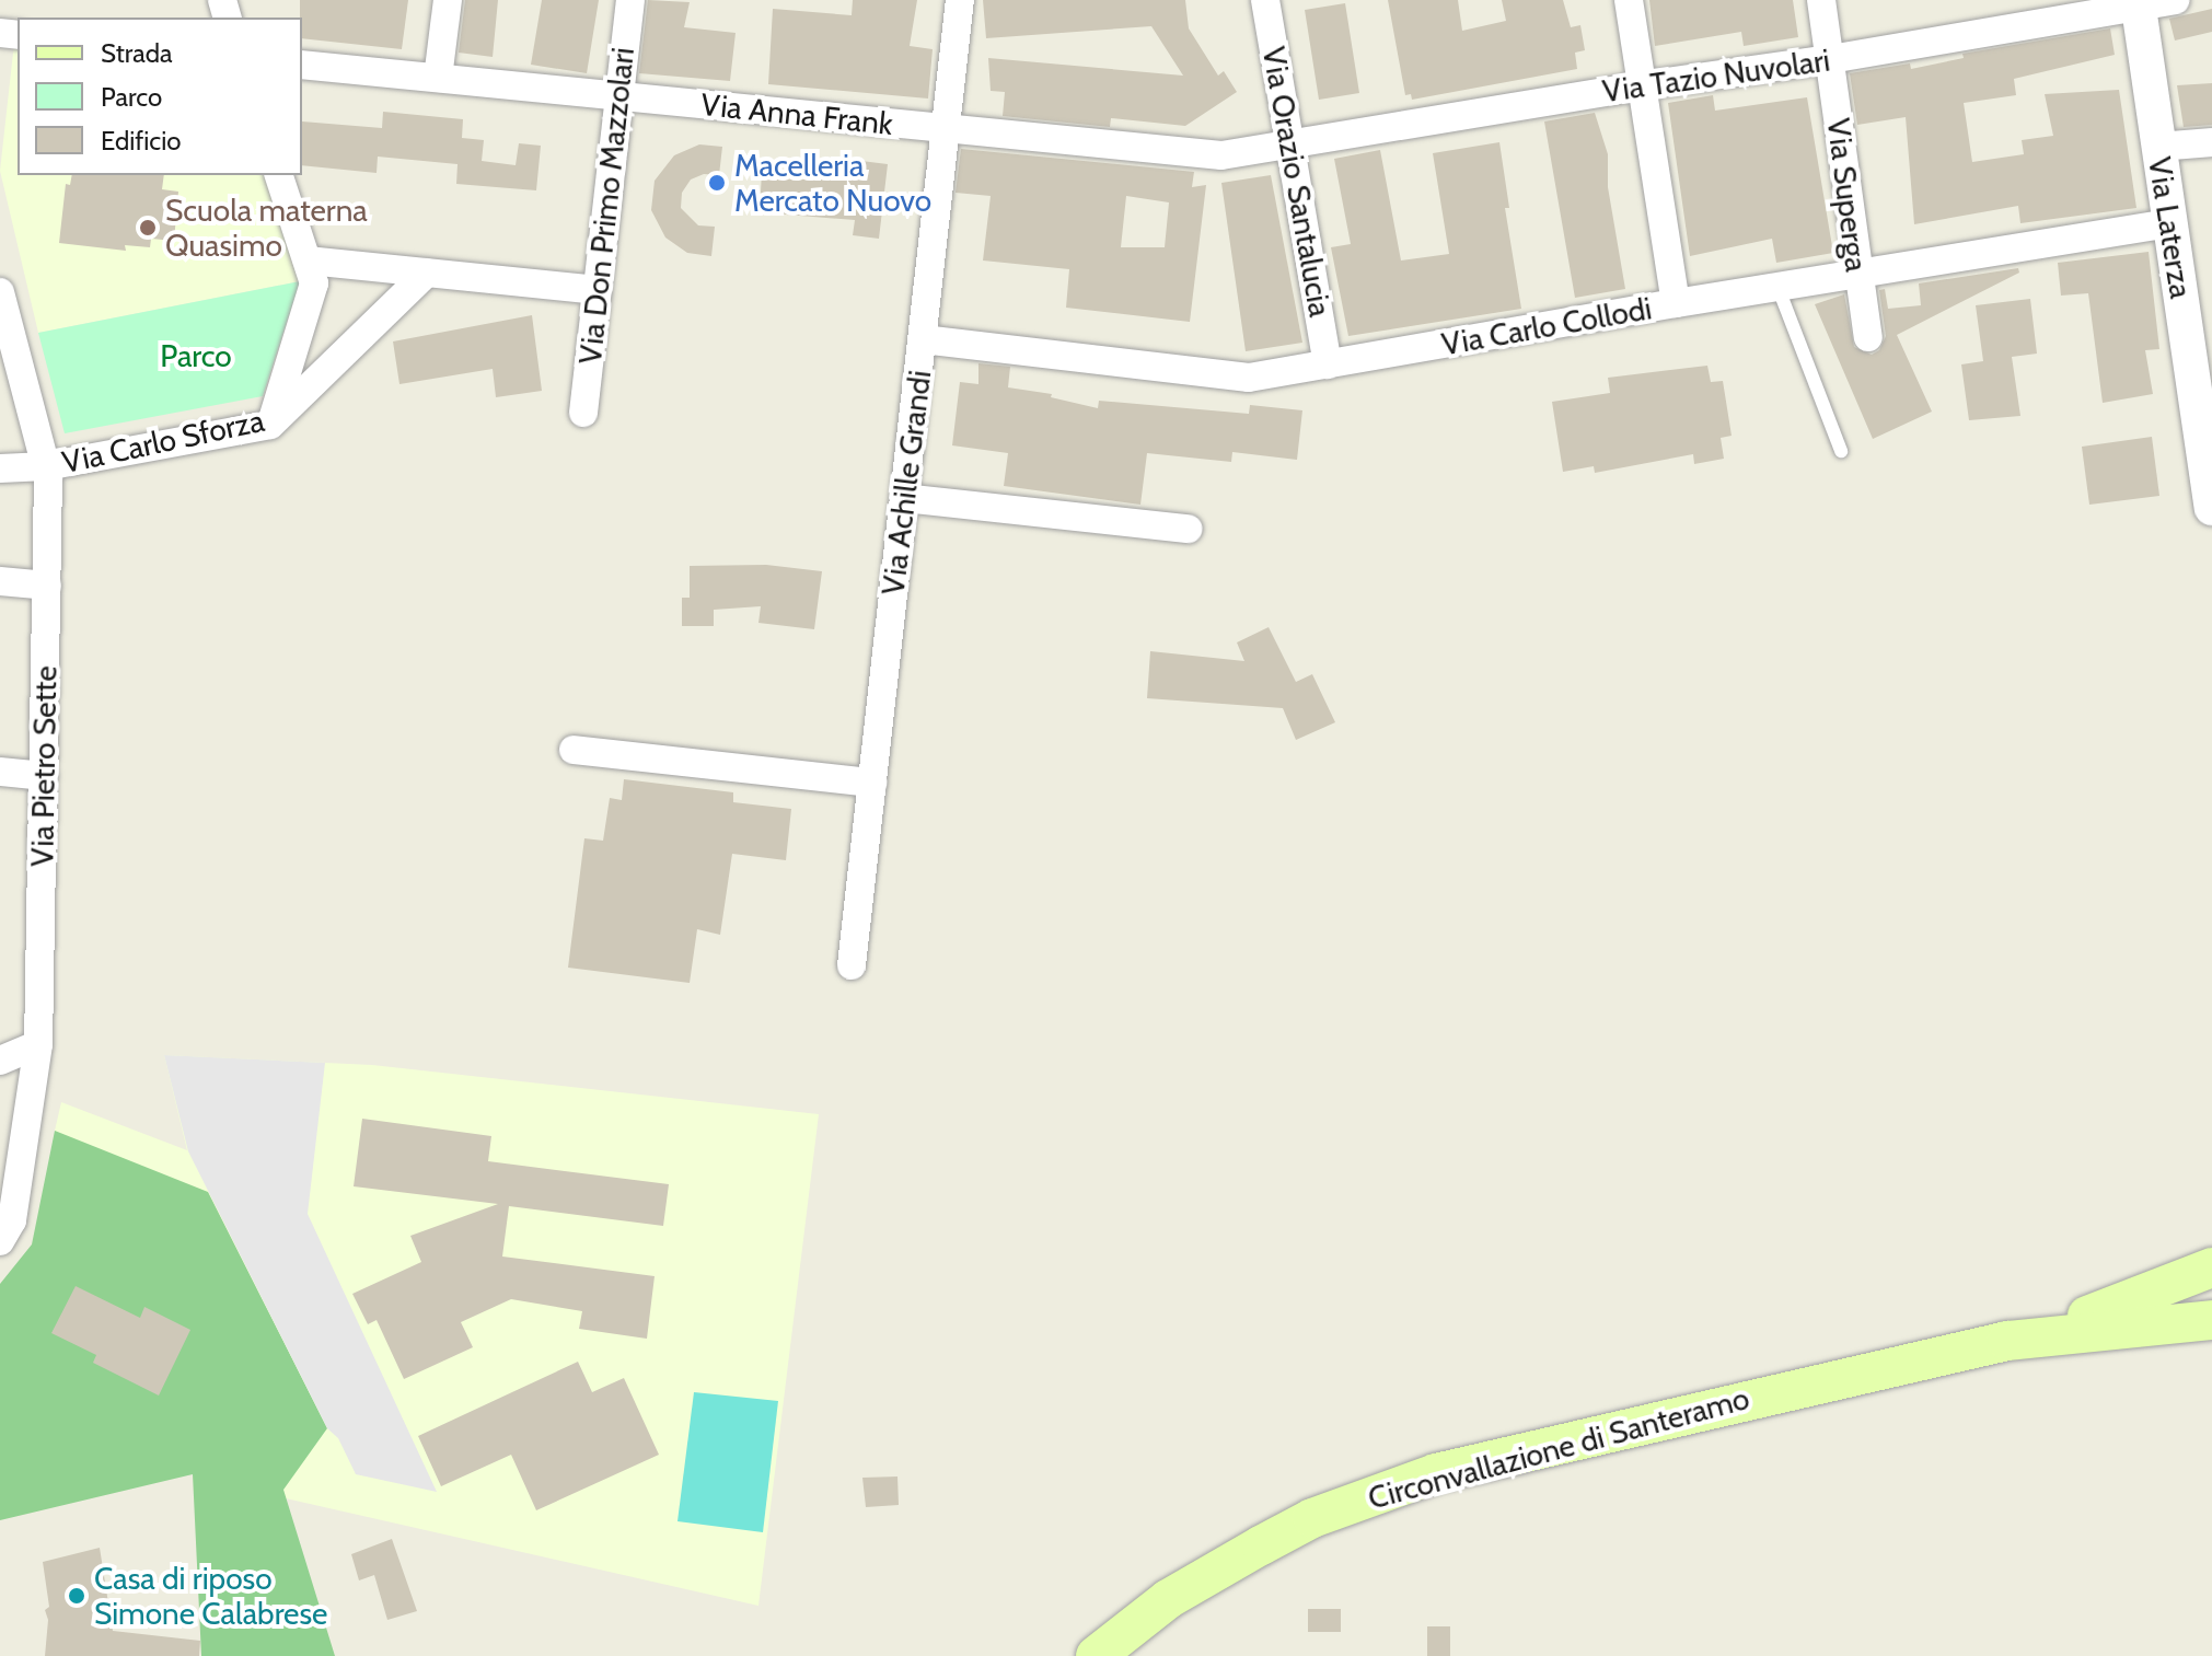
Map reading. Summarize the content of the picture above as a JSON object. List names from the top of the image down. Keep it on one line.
{"streets":{"main road":["Circonvallazione di Santeramo"],"street":["Via Tazio Nuvolari","Via Anna Frank","Via Orazio Santalucia","Via Superga","Via Don Primo Mazzolari","Via Laterza","Via Carlo Collodi","Via Carlo Sforza","Via Achille Grandi","Via Pietro Sette"]},"crossings":[["Via Tazio Nuvolari","Via Anna Frank"],["Via Tazio Nuvolari","Via Orazio Santalucia"],["Via Tazio Nuvolari","Via Superga"],["Via Tazio Nuvolari","Via Laterza"],["Via Anna Frank","Via Orazio Santalucia"],["Via Anna Frank","Via Don Primo Mazzolari"],["Via Anna Frank","Via Achille Grandi"],["Via Orazio Santalucia","Via Carlo Collodi"],["Via Superga","Via Carlo Collodi"],["Via Laterza","Via Carlo Collodi"],["Via Carlo Collodi","Via Achille Grandi"],["Via Carlo Sforza","Via Pietro Sette"]],"parks":["Parco"],"places":["Macelleria Mercato Nuovo","Scuola materna Quasimo","Casa di riposo Simone Calabrese"],"legend":["Strada","Parco","Edificio"]}
